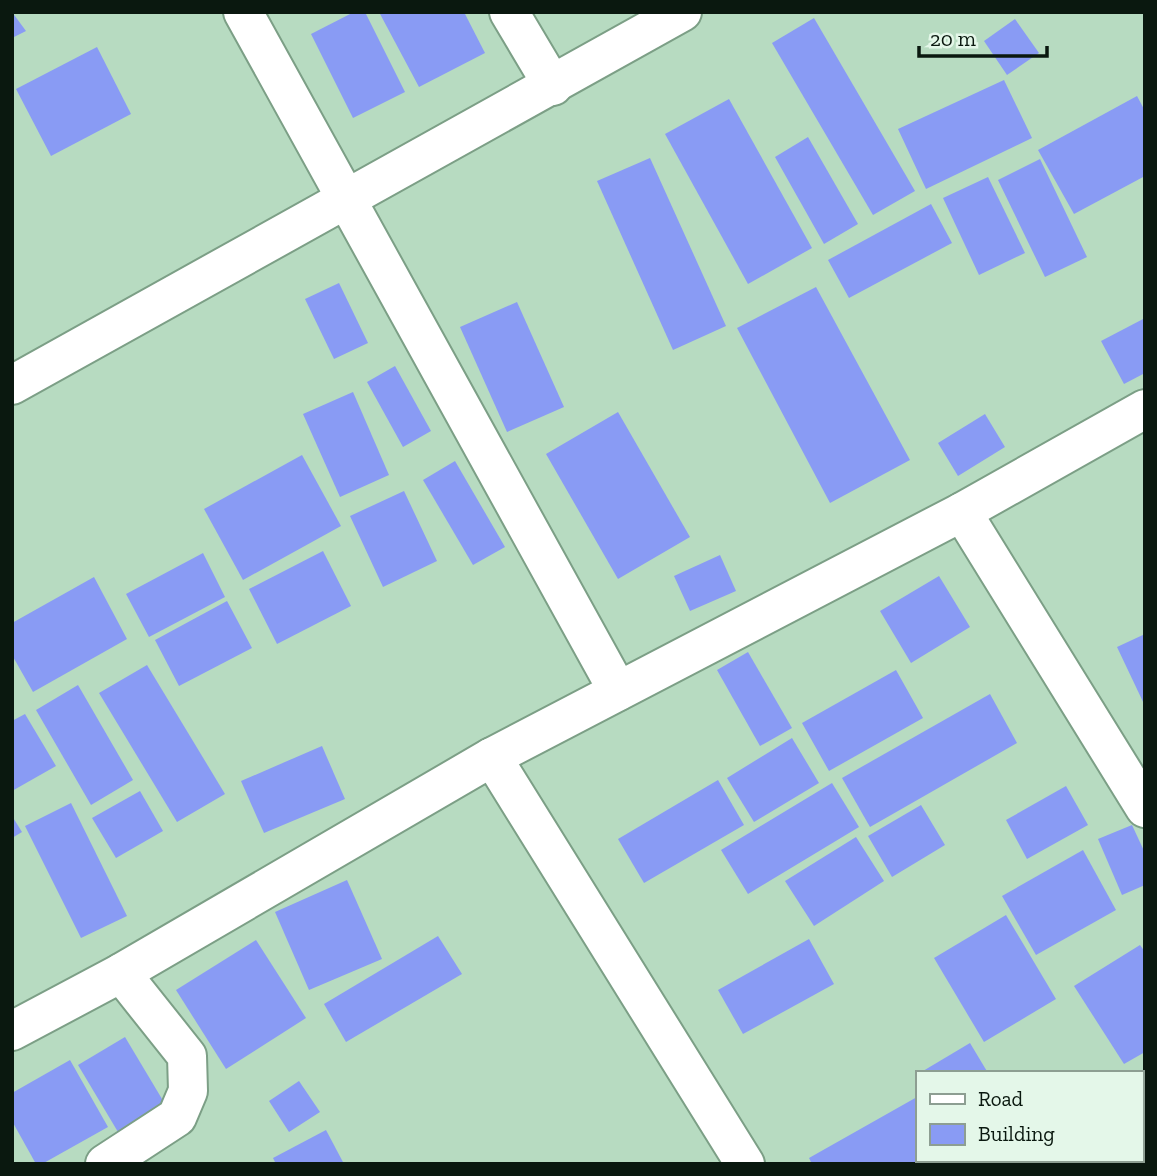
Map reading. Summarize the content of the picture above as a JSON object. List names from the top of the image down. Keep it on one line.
{"legend":["Road","Building"],"scale_bar":"20 m"}
